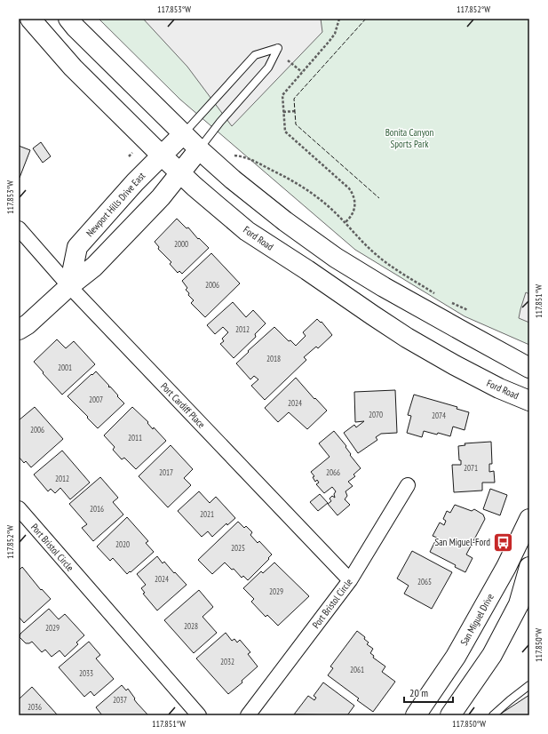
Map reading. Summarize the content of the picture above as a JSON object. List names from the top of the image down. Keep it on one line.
{"streets":{"main road":["Newport Hills Drive East","Ford Road","San Miguel Drive"],"street":["Port Cardiff Place","Port Bristol Circle"]},"crossings":[["Newport Hills Drive East","Ford Road"],["Newport Hills Drive East","Port Cardiff Place"],["Port Cardiff Place","Port Bristol Circle"]],"parks":["Bonita Canyon Sports Park"],"places":{"bus stop":["San Miguel-Ford"]},"house_numbers":["2000","2006","2012","2018","2001","2007","2024","2070","2074","2006","2011","2071","2017","2066","2012","2016","2021","2020","2025","2024","2065","2029","2028","2029","2032","2061","2033","2037","2036"],"scale_bar":"20 m","coordinates":["117.853°W","117.852°W","117.851°W","117.850°W"]}
